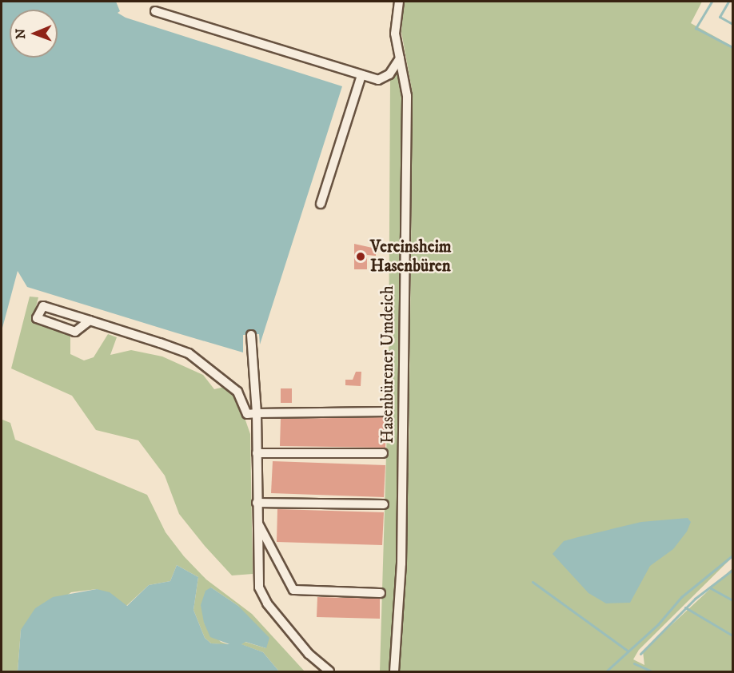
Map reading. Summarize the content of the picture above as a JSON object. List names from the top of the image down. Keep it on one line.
{"streets":{"street":["Hasenbürener Umdeich"]},"places":["Vereinsheim Hasenbüren"],"north":"left"}
